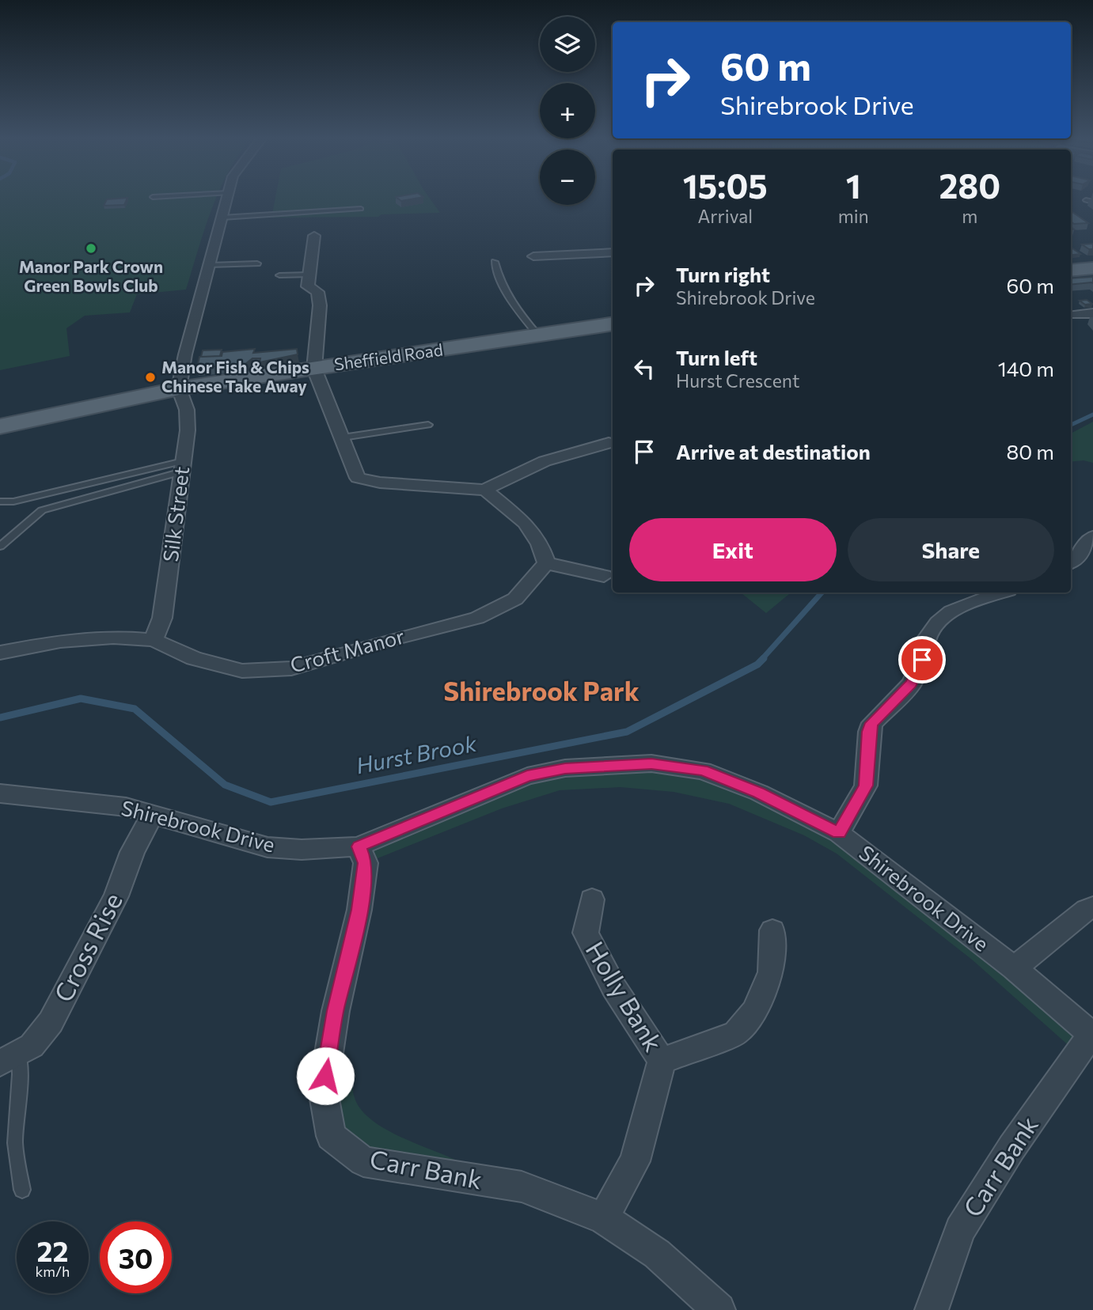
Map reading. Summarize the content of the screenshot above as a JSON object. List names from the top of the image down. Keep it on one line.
{"streets":{"main road":["Sheffield Road"],"street":["Silk Street","Croft Manor","Shirebrook Drive","Cross Rise","Holly Bank","Carr Bank"]},"crossings":[["Sheffield Road","Silk Street"],["Silk Street","Croft Manor"],["Shirebrook Drive","Cross Rise"],["Shirebrook Drive","Carr Bank"],["Holly Bank","Carr Bank"]],"districts":["Shirebrook Park"],"water":["Hurst Brook"],"places":["Manor Park Crown Green Bowls Club","Manor Fish & Chips Chinese Take Away"],"page":{"map_buttons":["+","−"],"turn":["60 m","Shirebrook Drive"],"eta":["15:05","Arrival","1","min","280","m"],"list":[{"name":"Turn right","note":"Shirebrook Drive","value":"60 m"},{"name":"Turn left","note":"Hurst Crescent","value":"140 m"},{"name":"Arrive at destination","value":"80 m"}],"buttons":["Exit","Share"],"speed":"22 km/h","limit":"30"}}
